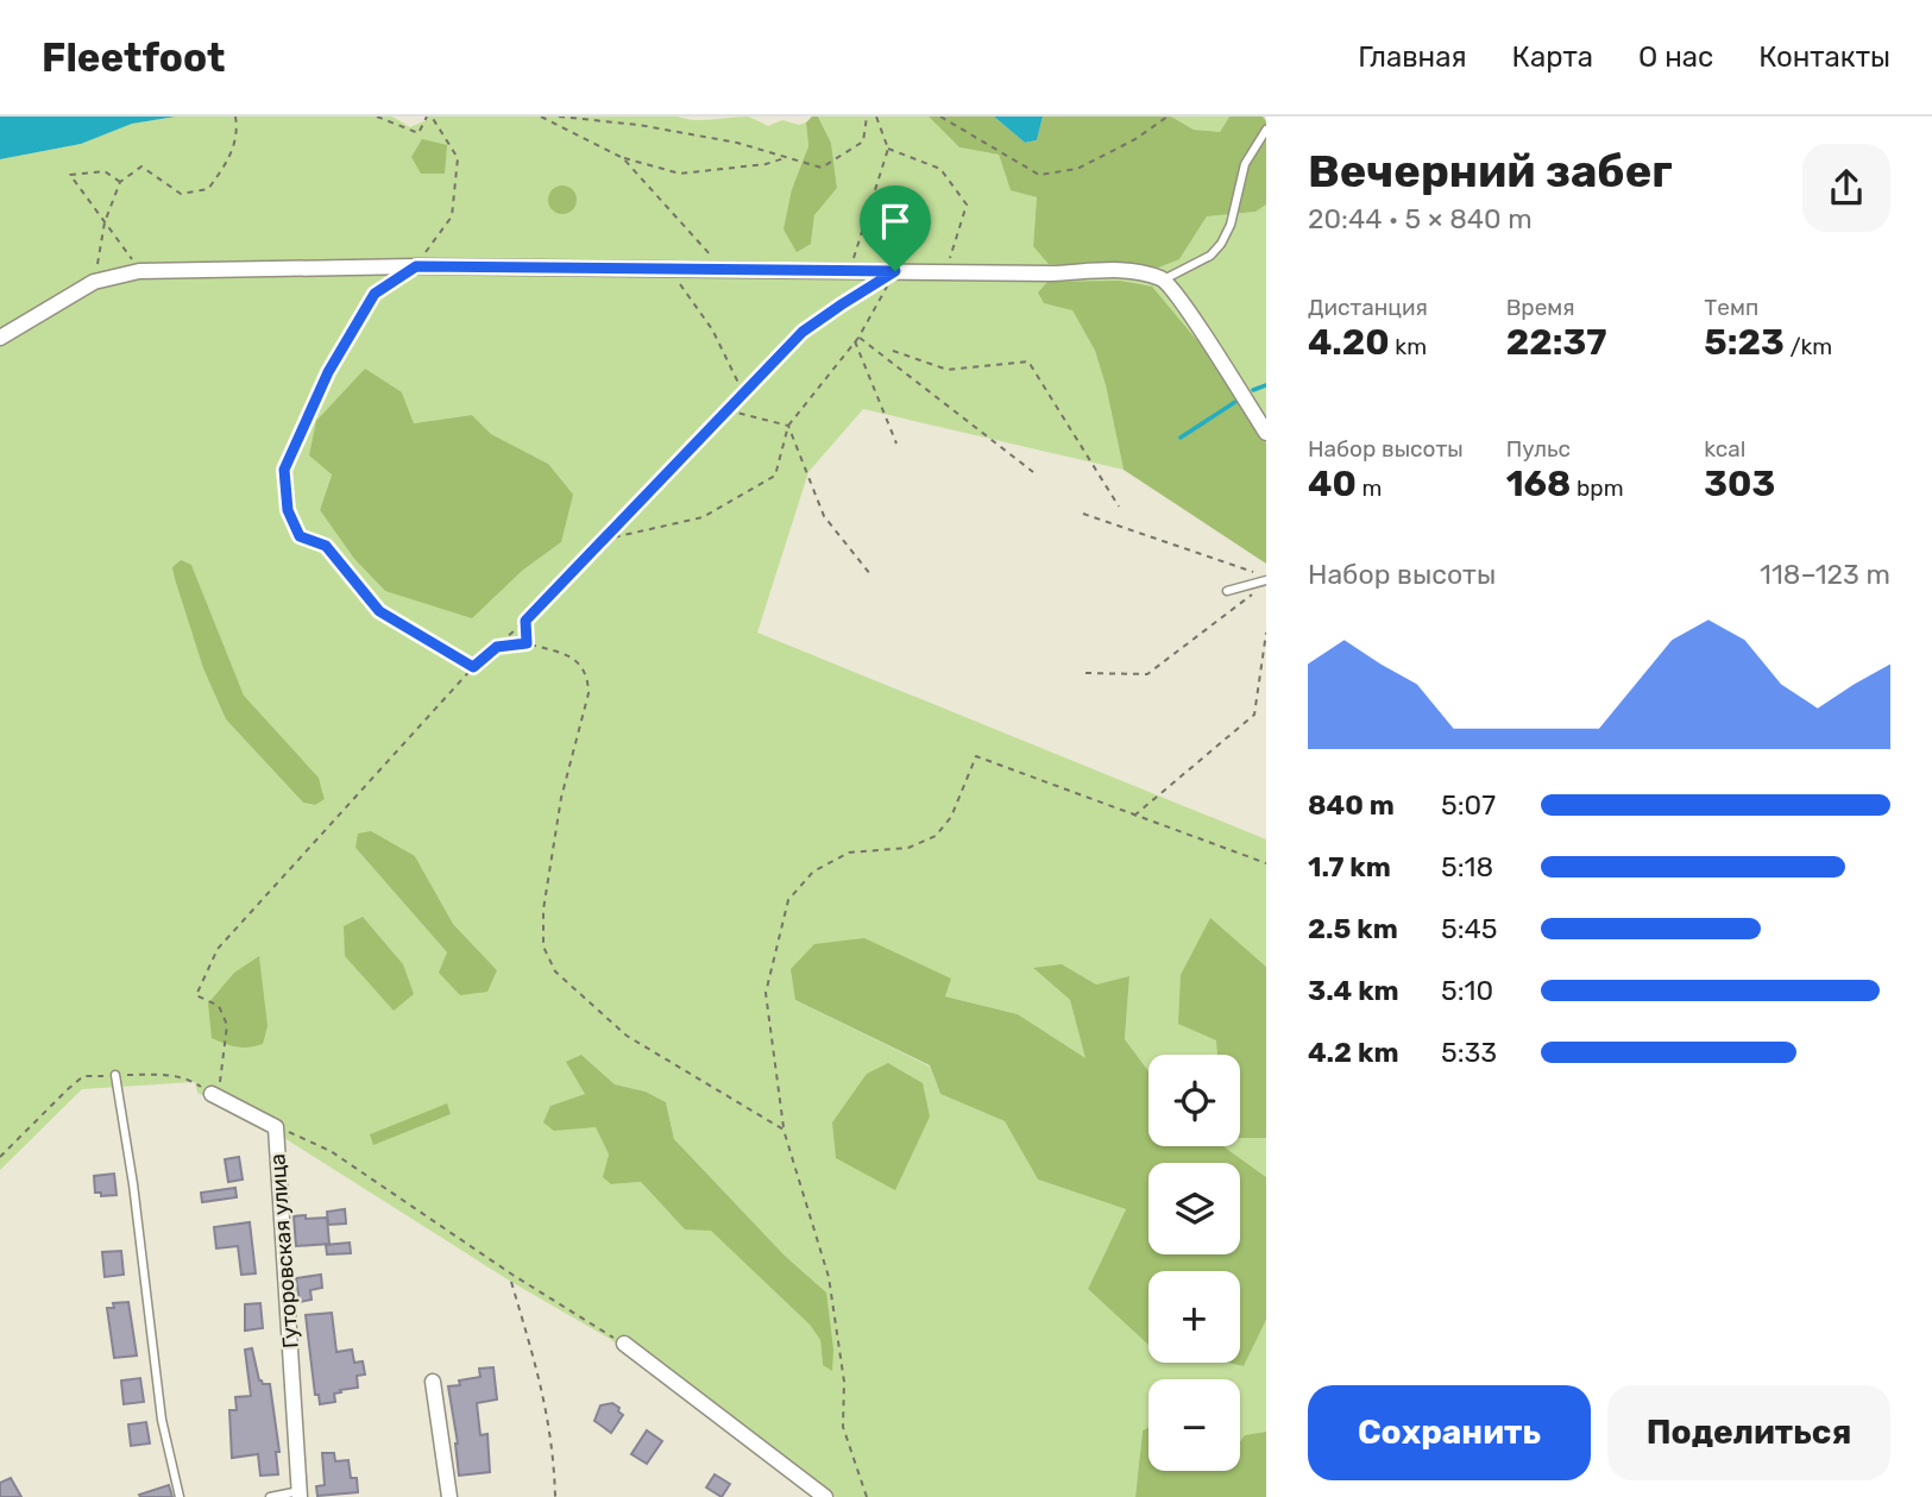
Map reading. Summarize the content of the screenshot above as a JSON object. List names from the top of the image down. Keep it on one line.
{"streets":{"street":["Гуторовская улица"]},"page":{"header":"Fleetfoot","nav":["Главная","Карта","О нас","Контакты"],"heading":["Вечерний забег","20:44 · 5 × 840 m"],"stats":[["Дистанция","4.20 km"],["Время","22:37"],["Темп","5:23 /km"],["Набор высоты","40 m"],["Пульс","168 bpm"],["kcal","303"]],"chart":["Набор высоты","118–123 m"],"list":[{"name":"840 m","note":"5:07"},{"name":"1.7 km","note":"5:18"},{"name":"2.5 km","note":"5:45"},{"name":"3.4 km","note":"5:10"},{"name":"4.2 km","note":"5:33"}],"map_buttons":["+","−"],"buttons":["Сохранить","Поделиться"]}}
